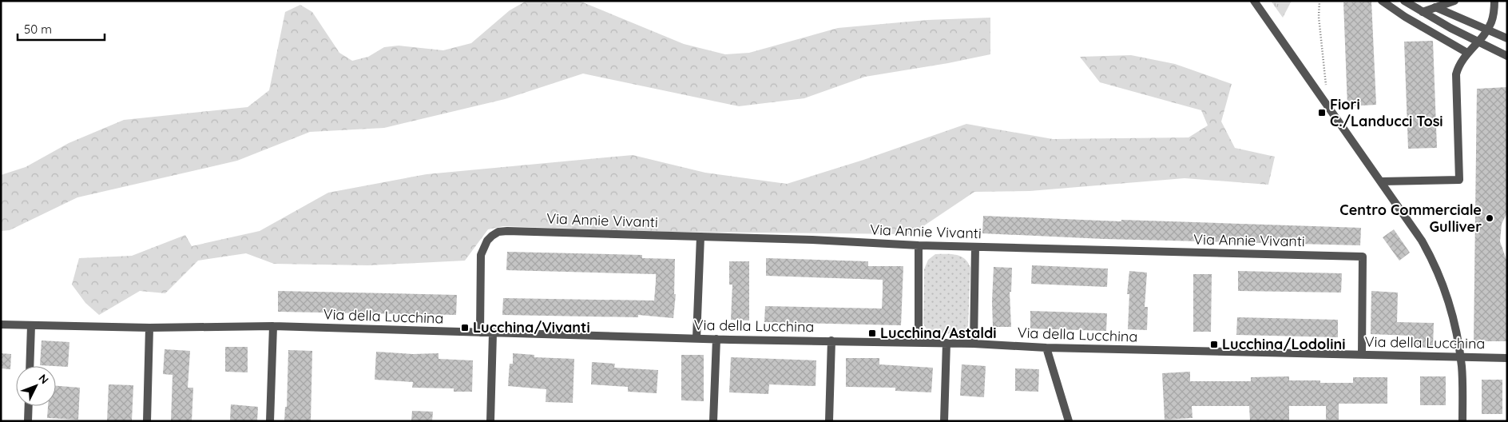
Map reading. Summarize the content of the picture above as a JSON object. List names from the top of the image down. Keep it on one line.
{"streets":{"street":["Via Annie Vivanti","Via della Lucchina"]},"crossings":[["Via Annie Vivanti","Via della Lucchina"]],"places":{"transit":["Fiori C./Landucci Tosi","Lucchina/Vivanti","Lucchina/Astaldi","Lucchina/Lodolini"],"other":["Centro Commerciale Gulliver"]},"scale_bar":"50 m","north":"top right"}
